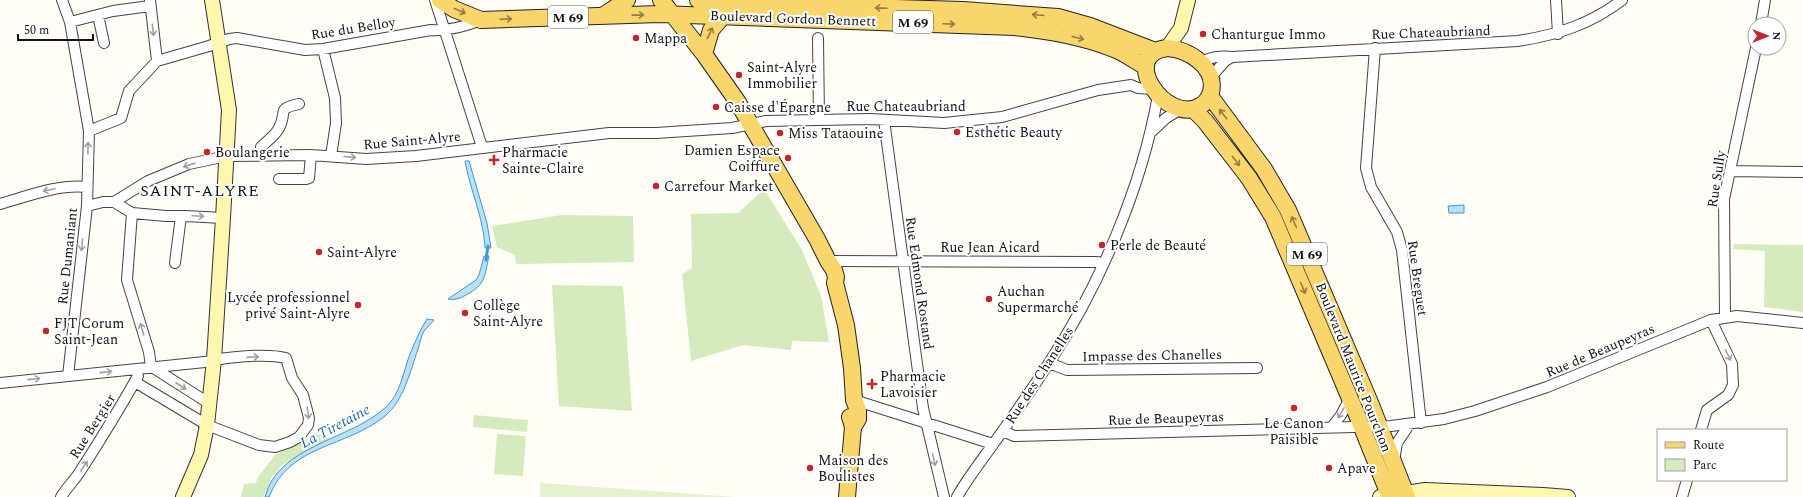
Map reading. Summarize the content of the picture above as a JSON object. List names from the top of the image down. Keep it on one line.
{"streets":{"main road":["M 69","Boulevard Gordon Bennett","Boulevard Maurice Pourchon"],"street":["Rue du Belloy","Rue Chateaubriand","Rue Saint-Alyre","Rue Sully","Rue Jean Aicard","Rue Dumaniant","Rue Breguet","Rue Edmond Rostand","Rue de Beaupeyras","Impasse des Chanelles","Rue des Chanelles","Rue Bergier"]},"crossings":[["M 69","Boulevard Gordon Bennett"],["M 69","Rue du Belloy"],["Boulevard Gordon Bennett","Rue Chateaubriand"],["Boulevard Gordon Bennett","Boulevard Maurice Pourchon"],["Boulevard Gordon Bennett","Rue des Chanelles"],["Rue Chateaubriand","Rue Saint-Alyre"],["Rue Chateaubriand","Rue Breguet"],["Rue Chateaubriand","Rue Edmond Rostand"],["Rue Chateaubriand","Boulevard Maurice Pourchon"],["Rue Chateaubriand","Rue des Chanelles"],["Rue Saint-Alyre","Rue Dumaniant"],["Rue Sully","Rue de Beaupeyras"],["Rue Jean Aicard","Rue Edmond Rostand"],["Rue Jean Aicard","Rue des Chanelles"],["Rue Breguet","Rue de Beaupeyras"],["Rue de Beaupeyras","Boulevard Maurice Pourchon"],["Rue de Beaupeyras","Rue des Chanelles"],["Impasse des Chanelles","Rue des Chanelles"],["Boulevard Maurice Pourchon","Rue des Chanelles"]],"one_way":["Rue Bergier"],"districts":["SAINT-ALYRE"],"water":["La Tiretaine"],"places":{"other":["Chanturgue Immo","Mappa","Saint-Alyre Immobilier","Caisse d'Épargne","Esthétic Beauty","Miss Tataouine","Boulangerie","Damien Espace Coiffure","Carrefour Market","Perle de Beauté","Saint-Alyre","Auchan Supermarché","Lycée professionnel privé Saint-Alyre","Collège Saint-Alyre","FJT Corum Saint-Jean","Le Canon Paisible","Maison des Boulistes","Apave"],"health":["Pharmacie Sainte-Claire","Pharmacie Lavoisier"]},"legend":["Route","Parc"],"scale_bar":"50 m","north":"right"}
